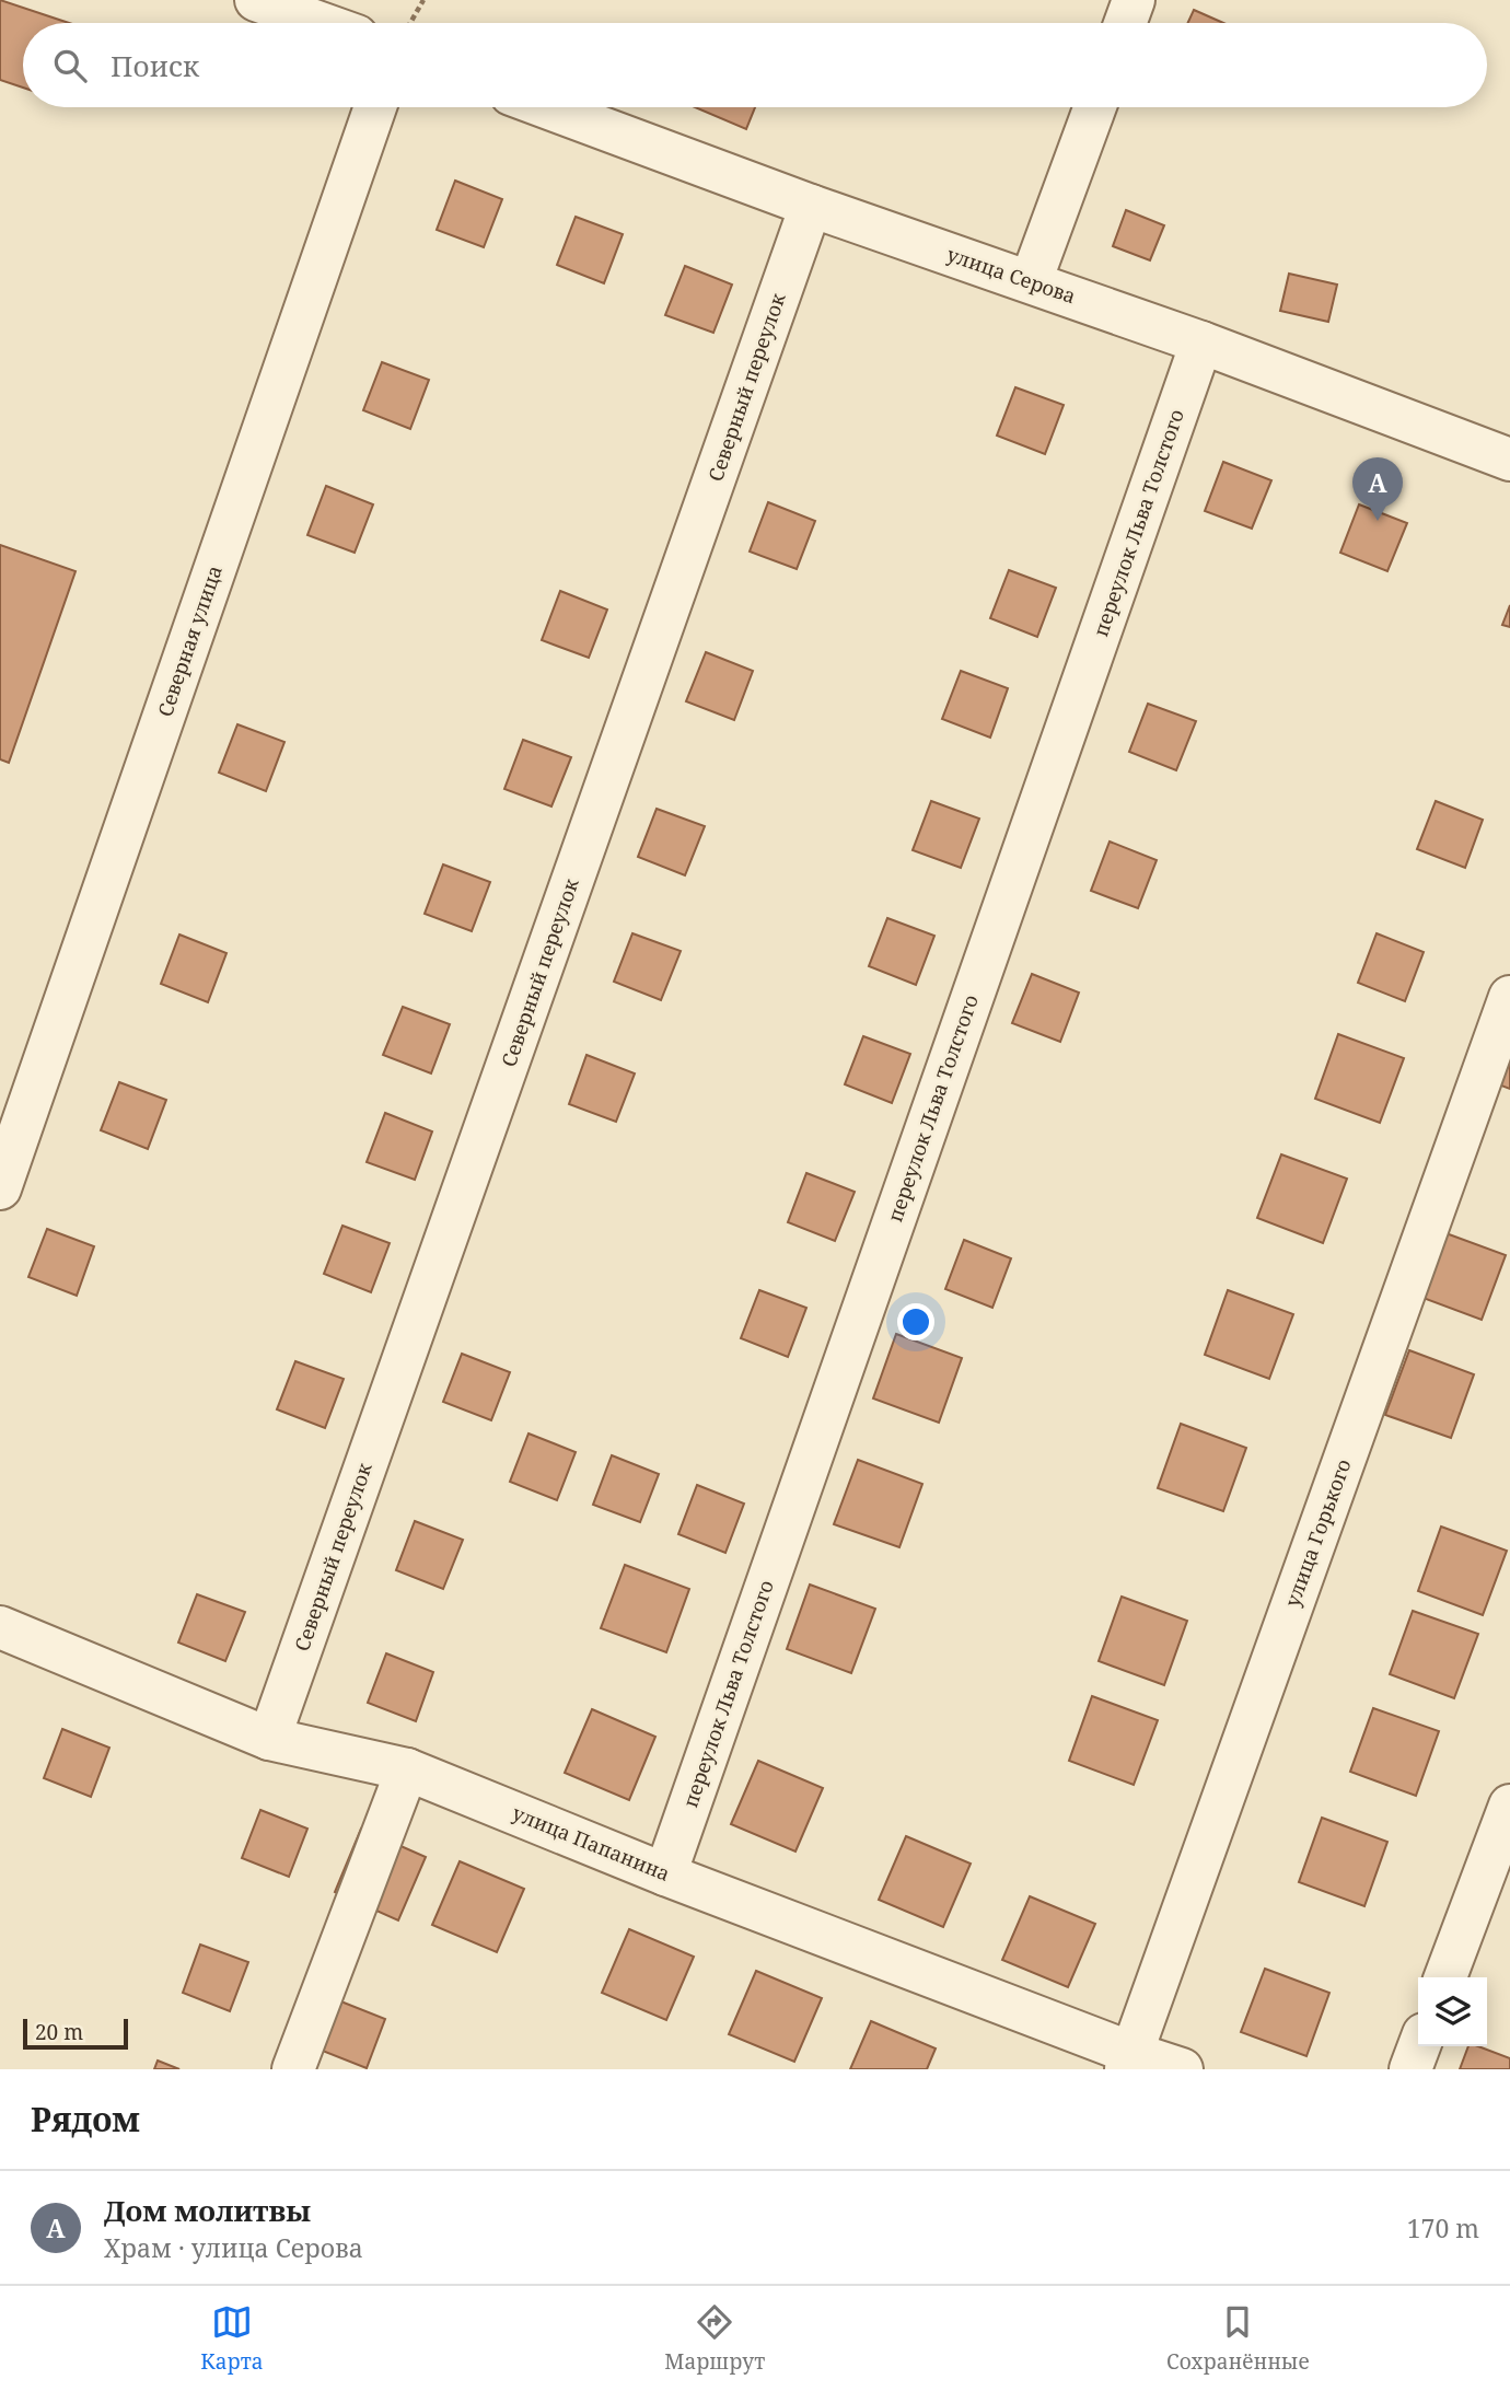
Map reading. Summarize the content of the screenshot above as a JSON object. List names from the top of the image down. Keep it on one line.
{"streets":{"street":["улица Серова","Северный переулок","переулок Льва Толстого","Северная улица","улица Горького","улица Папанина"]},"crossings":[["улица Серова","Северный переулок"],["улица Серова","переулок Льва Толстого"],["Северный переулок","улица Папанина"],["переулок Льва Толстого","улица Папанина"],["улица Горького","улица Папанина"]],"scale_bar":"20 m","page":{"search":"Поиск","pins":"A","scale":"20 m","heading":"Рядом","list":[{"mark":"A","name":"Дом молитвы","note":"Храм · улица Серова","value":"170 m"}],"nav":["Карта","Маршрут","Сохранённые"]}}
